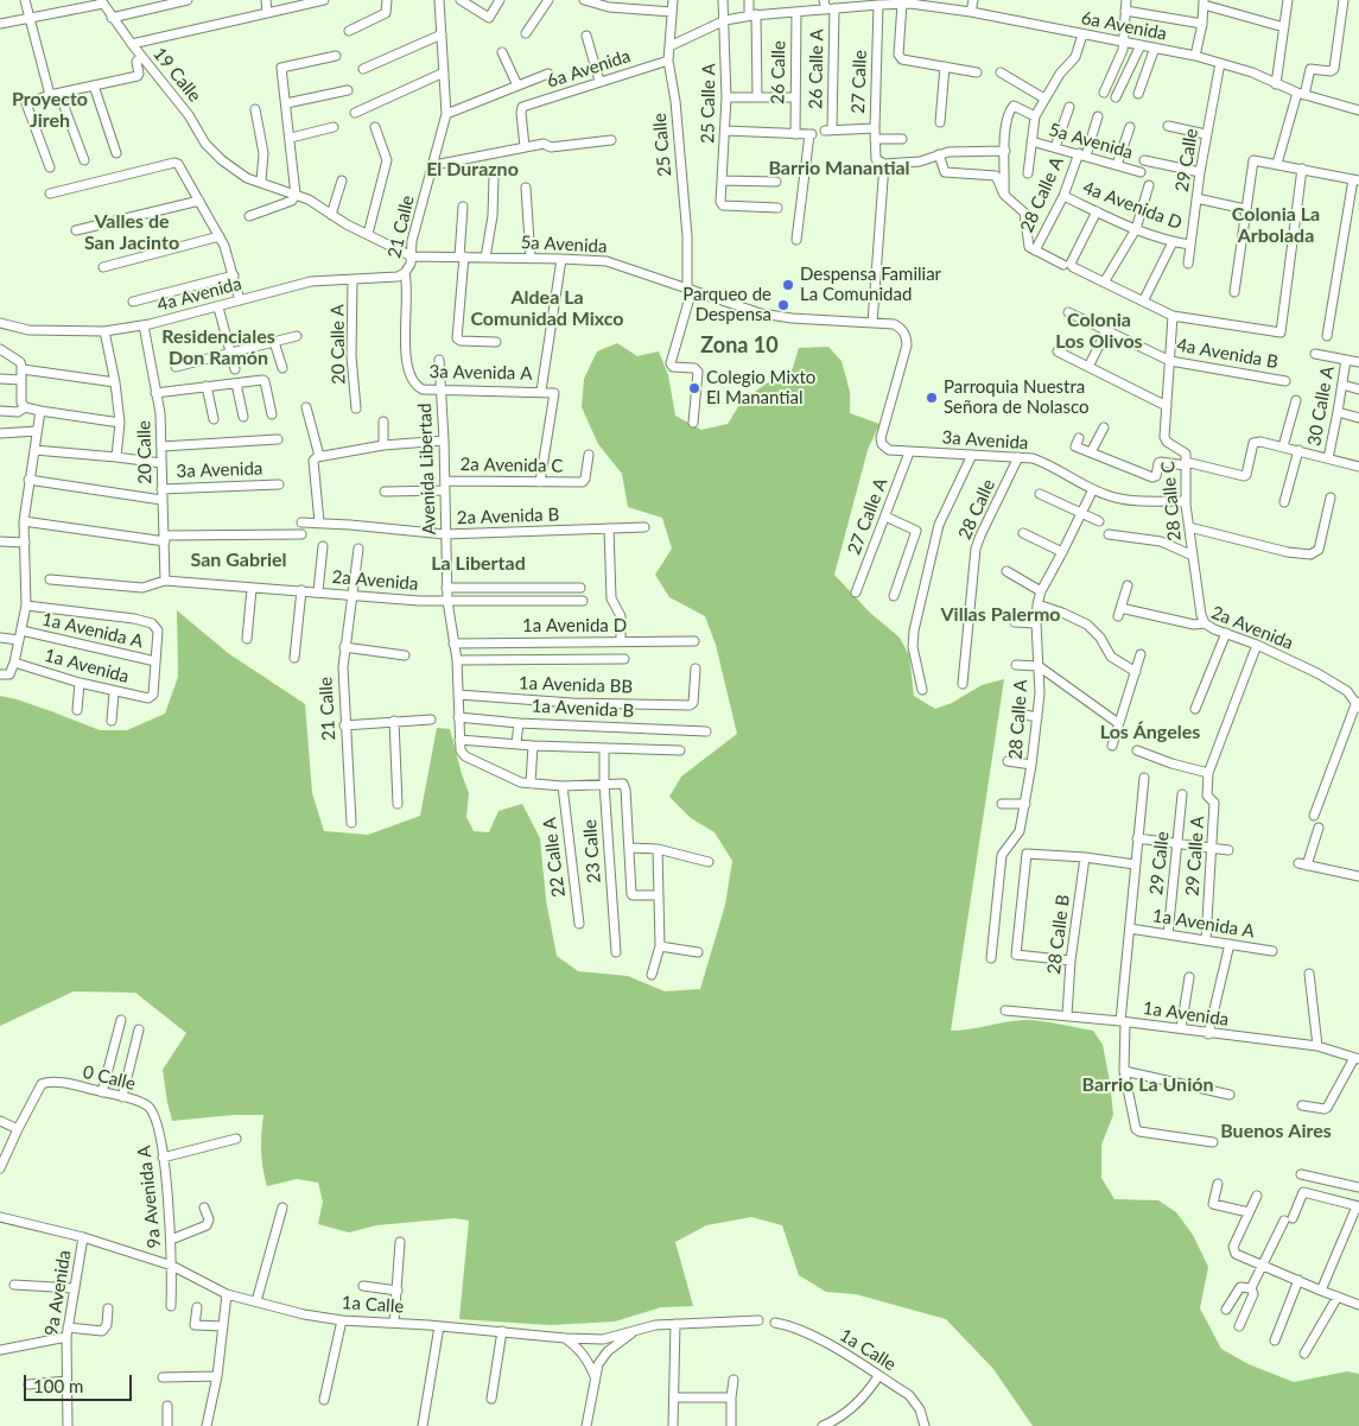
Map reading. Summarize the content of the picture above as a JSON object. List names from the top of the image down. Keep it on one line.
{"streets":{"street":["6a Avenida","26 Calle A","26 Calle","19 Calle","27 Calle","25 Calle A","5a Avenida","25 Calle","29 Calle","28 Calle A","4a Avenida D","21 Calle","4a Avenida","20 Calle A","4a Avenida B","3a Avenida A","30 Calle A","3a Avenida","20 Calle","2a Avenida C","Avenida Libertad","28 Calle C","28 Calle","2a Avenida B","27 Calle A","2a Avenida","1a Avenida D","1a Avenida A","1a Avenida","1a Avenida BB","1a Avenida B","23 Calle","29 Calle A","22 Calle A","28 Calle B","0 Calle","9a Avenida A","9a Avenida","1a Calle"]},"crossings":[["6a Avenida","26 Calle A"],["6a Avenida","26 Calle"],["6a Avenida","27 Calle"],["6a Avenida","25 Calle A"],["6a Avenida","25 Calle"],["6a Avenida","29 Calle"],["26 Calle A","27 Calle"],["19 Calle","5a Avenida"],["27 Calle","5a Avenida"],["5a Avenida","25 Calle"],["5a Avenida","29 Calle"],["5a Avenida","28 Calle A"],["5a Avenida","21 Calle"],["5a Avenida","3a Avenida"],["29 Calle","4a Avenida D"],["29 Calle","1a Avenida A"],["28 Calle A","4a Avenida D"],["28 Calle A","3a Avenida"],["21 Calle","4a Avenida"],["21 Calle","3a Avenida A"],["21 Calle","2a Avenida"],["4a Avenida","20 Calle A"],["4a Avenida","20 Calle"],["4a Avenida B","28 Calle C"],["3a Avenida A","Avenida Libertad"],["3a Avenida","20 Calle"],["3a Avenida","28 Calle C"],["3a Avenida","28 Calle"],["3a Avenida","27 Calle A"],["20 Calle","2a Avenida"],["2a Avenida C","Avenida Libertad"],["Avenida Libertad","2a Avenida B"],["Avenida Libertad","2a Avenida"],["Avenida Libertad","1a Avenida D"],["Avenida Libertad","1a Avenida BB"],["Avenida Libertad","1a Avenida B"],["28 Calle C","2a Avenida"],["2a Avenida","29 Calle A"],["1a Avenida A","1a Avenida"],["1a Avenida A","29 Calle A"],["1a Avenida","28 Calle B"],["0 Calle","9a Avenida A"],["9a Avenida A","1a Calle"],["9a Avenida","1a Calle"]],"districts":["Proyecto Jireh","Barrio Manantial","El Durazno","Colonia La Arbolada","Valles de San Jacinto","Aldea La Comunidad Mixco","Colonia Los Olivos","Residenciales Don Ramón","Zona 10","San Gabriel","La Libertad","Villas Palermo","Los Ángeles","Barrio La Unión","Buenos Aires"],"places":["Despensa Familiar La Comunidad","Parqueo de Despensa","Colegio Mixto El Manantial","Parroquia Nuestra Señora de Nolasco"],"scale_bar":"100 m"}
